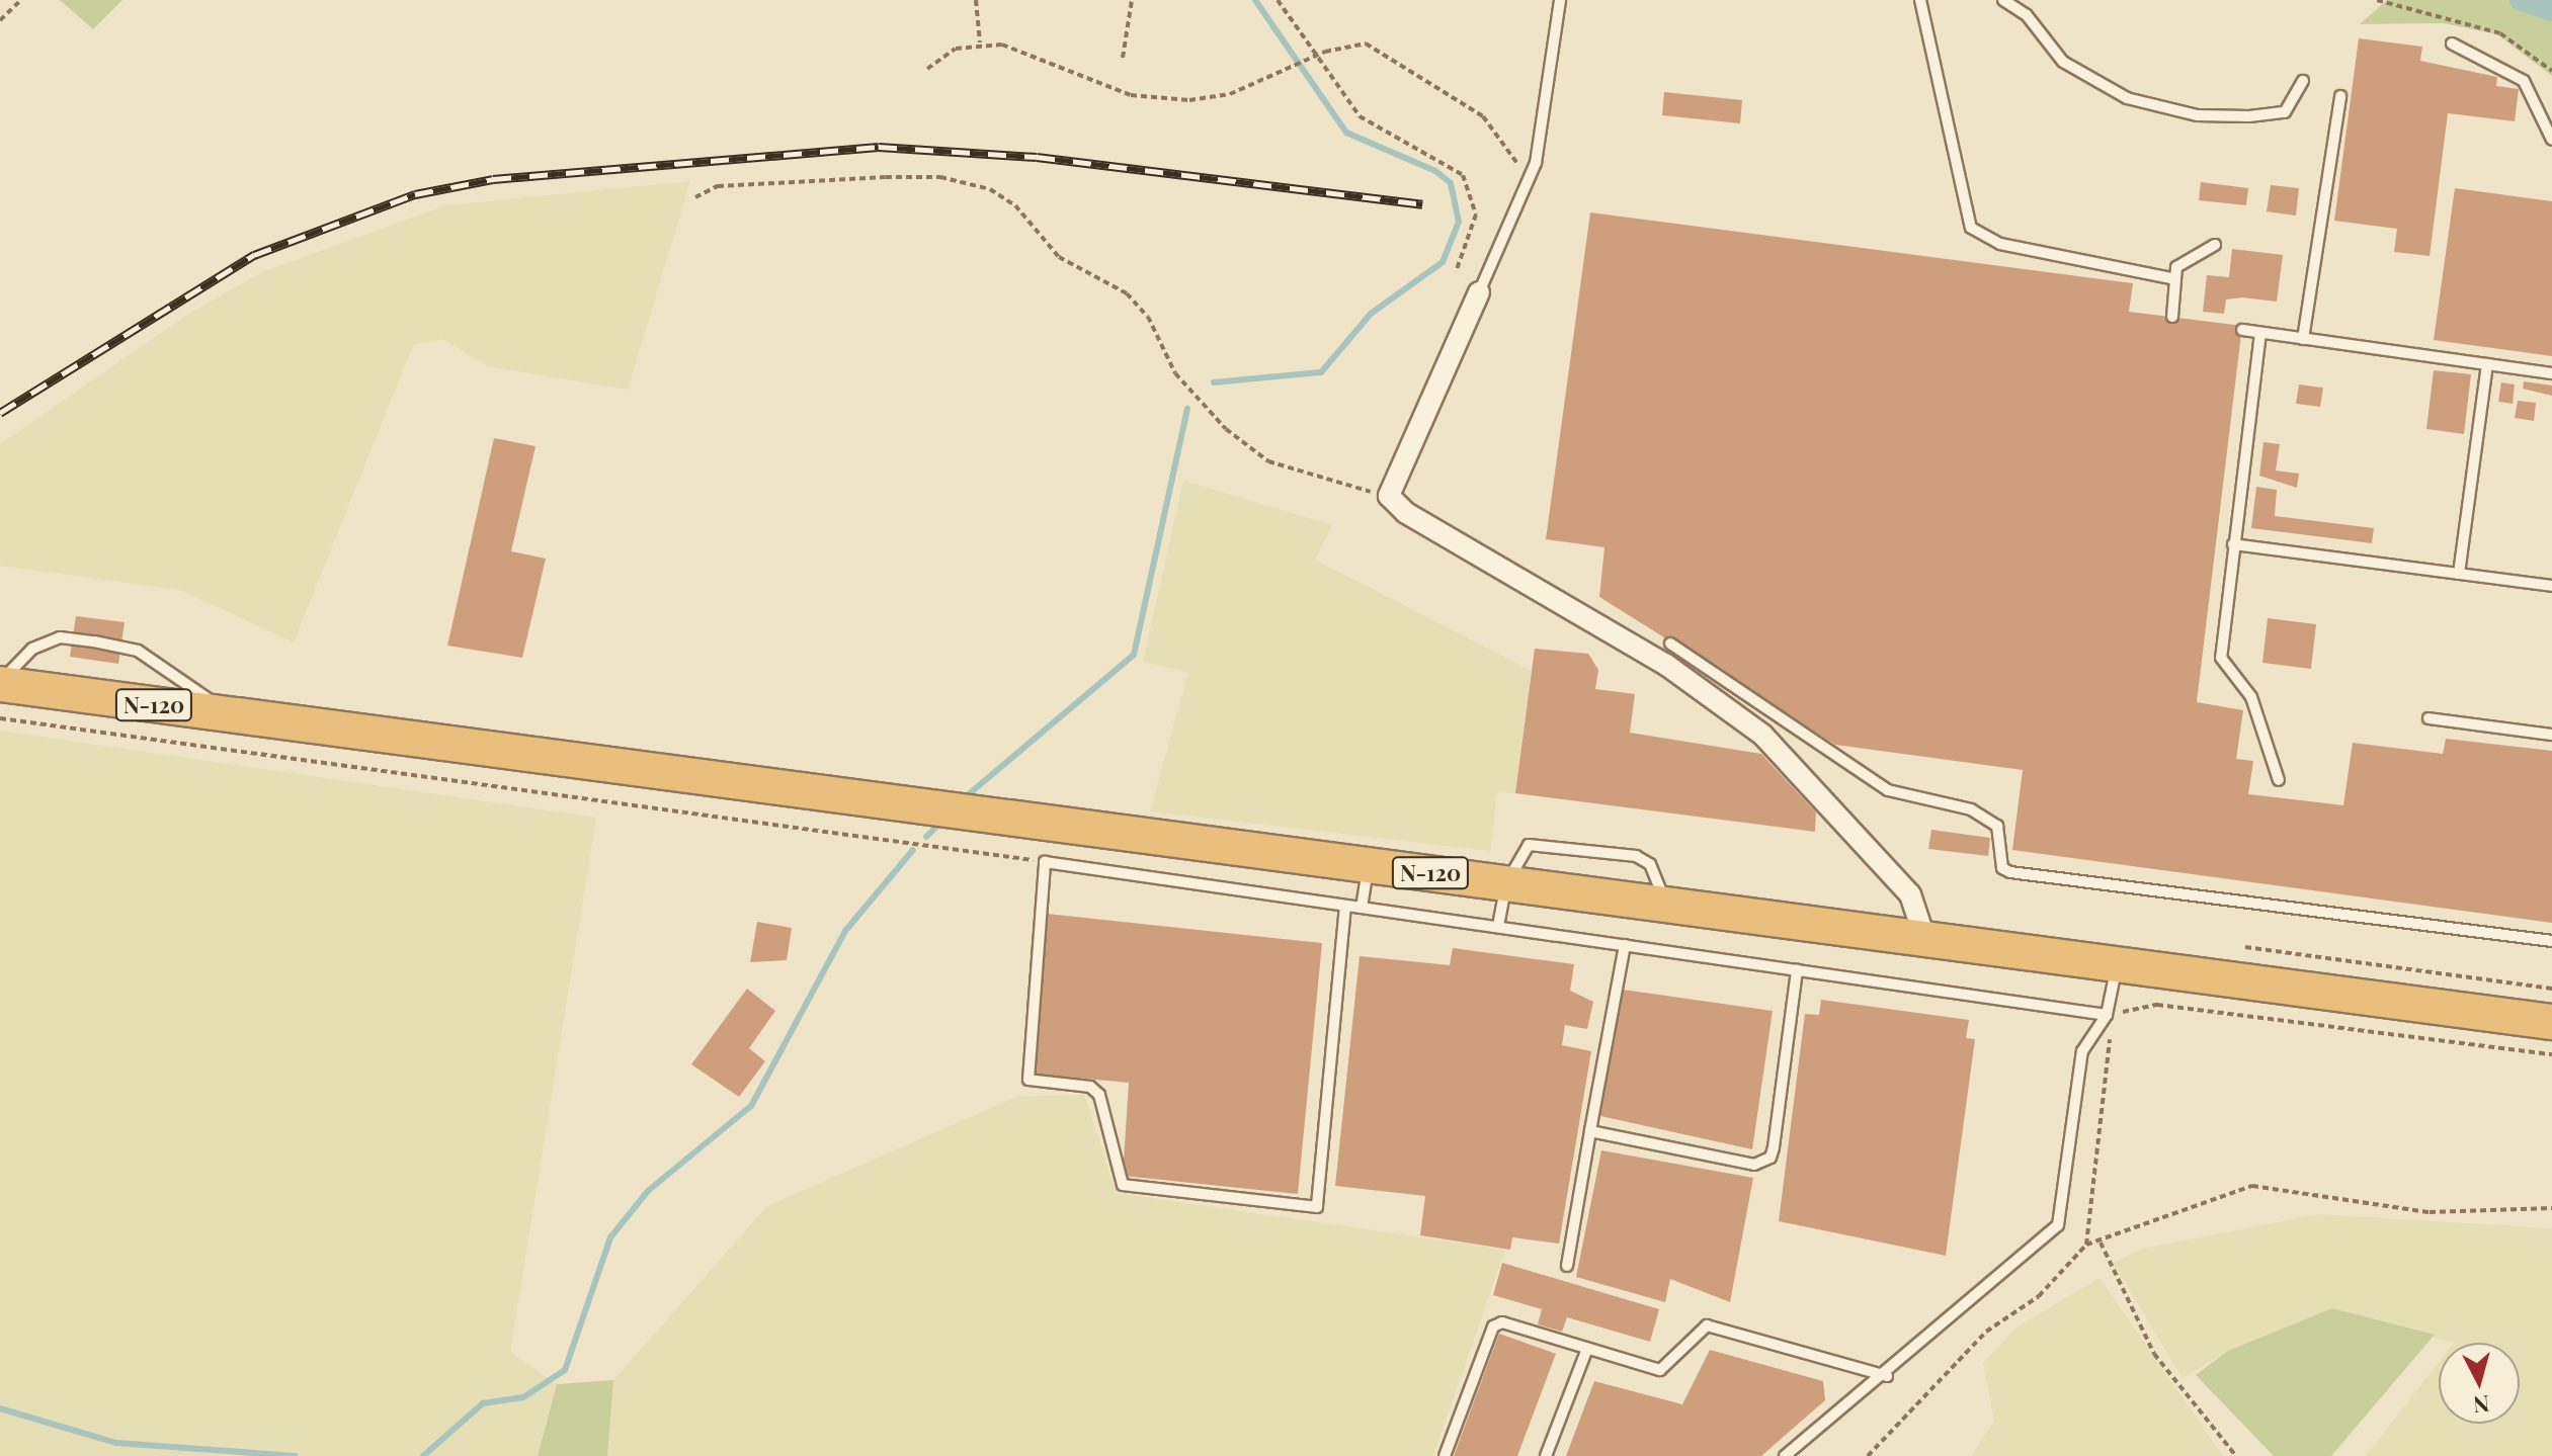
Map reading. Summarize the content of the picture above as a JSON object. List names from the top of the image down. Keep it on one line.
{"streets":{"highway":["N-120"]},"north":"bottom"}
